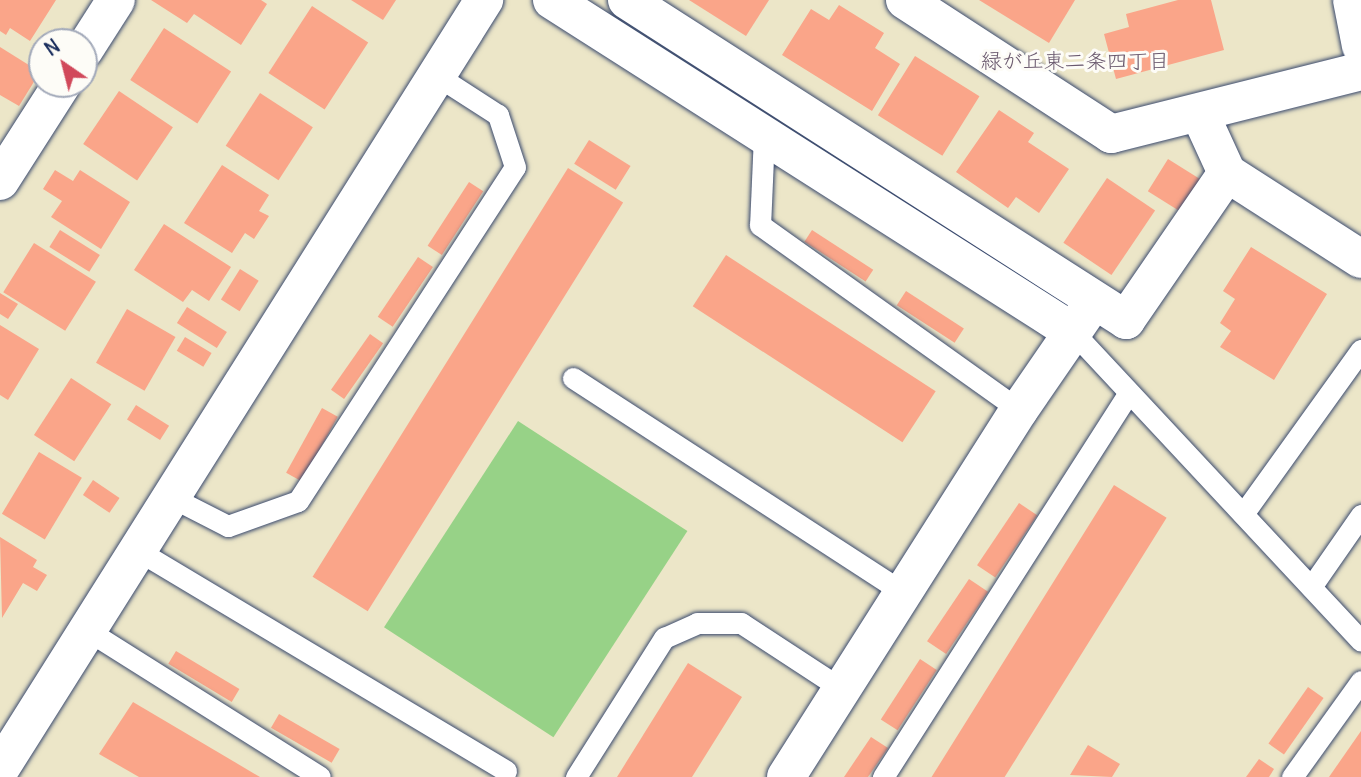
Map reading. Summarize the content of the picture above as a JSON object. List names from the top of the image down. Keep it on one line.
{"districts":["緑が丘東二条四丁目"],"north":"top left"}
